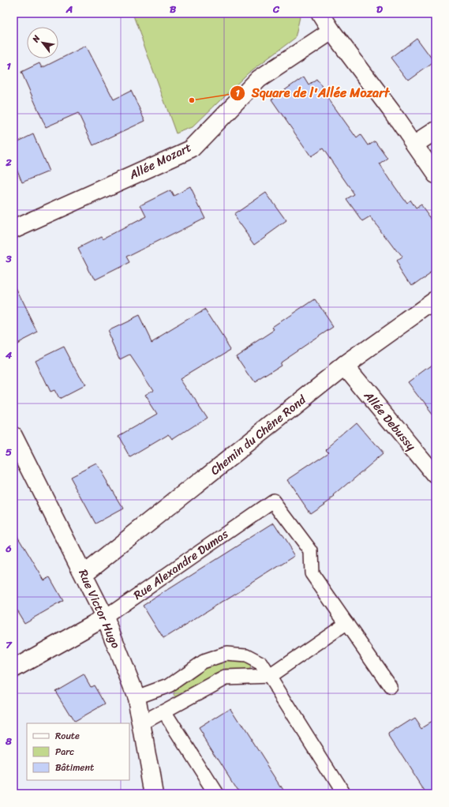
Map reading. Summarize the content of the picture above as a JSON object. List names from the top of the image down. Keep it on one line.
{"streets":{"street":["Allée Mozart","Allée Debussy","Chemin du Chêne Rond","Rue Alexandre Dumas","Rue Victor Hugo"]},"crossings":[["Allée Debussy","Chemin du Chêne Rond"],["Chemin du Chêne Rond","Rue Victor Hugo"],["Rue Alexandre Dumas","Rue Victor Hugo"]],"places":["Square de l'Allée Mozart"],"legend":["Route","Parc","Bâtiment"],"north":"top left","grid":{"columns":["A","B","C","D"],"rows":["1","2","3","4","5","6","7","8"]}}
